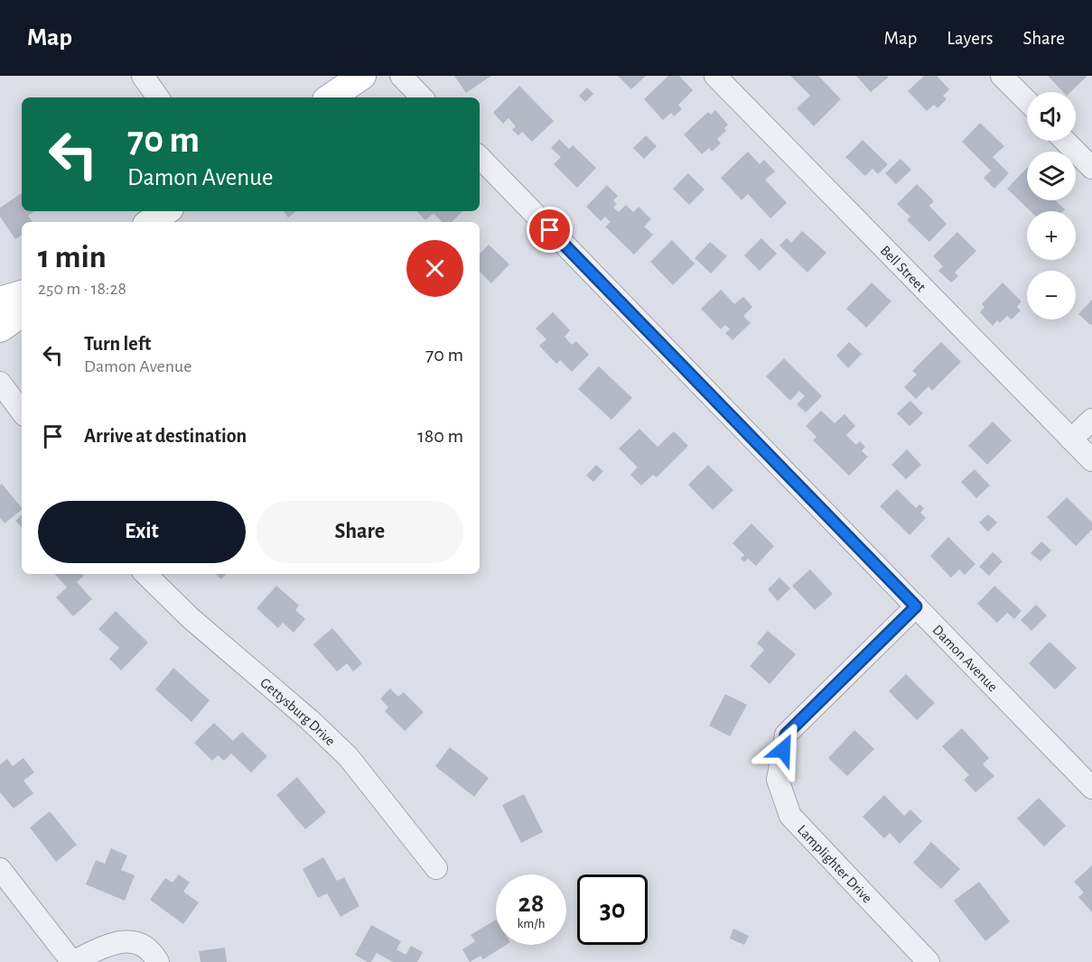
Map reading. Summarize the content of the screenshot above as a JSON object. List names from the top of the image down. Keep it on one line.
{"streets":{"street":["Bell Street","Damon Avenue","Gettysburg Drive","Lamplighter Drive"]},"crossings":[["Damon Avenue","Lamplighter Drive"]],"page":{"header":"Map","nav":["Map","Layers","Share"],"map_buttons":["+","−"],"turn":["70 m","Damon Avenue"],"heading":["1 min","250 m · 18:28"],"list":[{"name":"Turn left","note":"Damon Avenue","value":"70 m"},{"name":"Arrive at destination","value":"180 m"}],"buttons":["Exit","Share"],"speed":"28 km/h","limit":"30"}}
